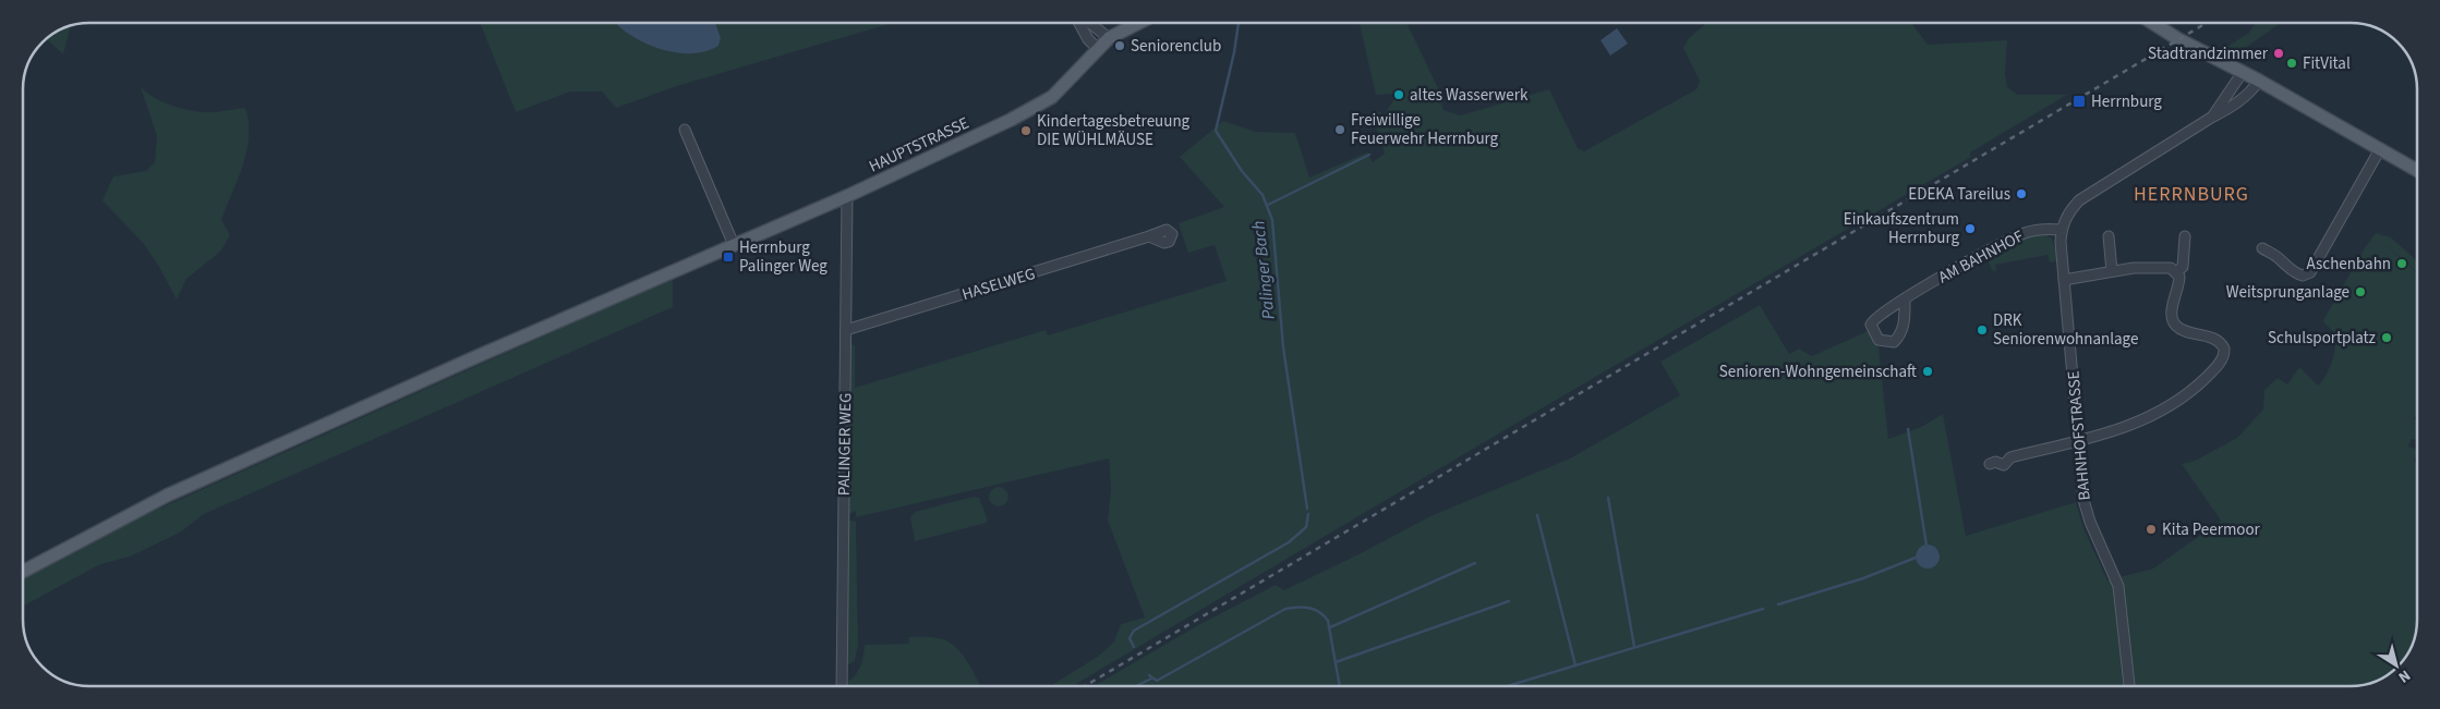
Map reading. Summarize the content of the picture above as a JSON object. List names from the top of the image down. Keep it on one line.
{"streets":{"main road":["HAUPTSTRASSE"],"street":["AM BAHNHOF","HASELWEG","BAHNHOFSTRASSE","PALINGER WEG"]},"crossings":[["HAUPTSTRASSE","PALINGER WEG"],["AM BAHNHOF","BAHNHOFSTRASSE"],["HASELWEG","PALINGER WEG"]],"districts":["HERRNBURG"],"water":["Palinger Bach"],"places":{"other":["Seniorenclub","Stadtrandzimmer","FitVital","altes Wasserwerk","Freiwillige Feuerwehr Herrnburg","Kindertagesbetreuung DIE WÜHLMÄUSE","EDEKA Tareilus","Einkaufszentrum Herrnburg","Aschenbahn","Weitsprunganlage","DRK Seniorenwohnanlage","Schulsportplatz","Senioren-Wohngemeinschaft","Kita Peermoor"],"transit":["Herrnburg","Herrnburg Palinger Weg"]},"north":"bottom right"}
